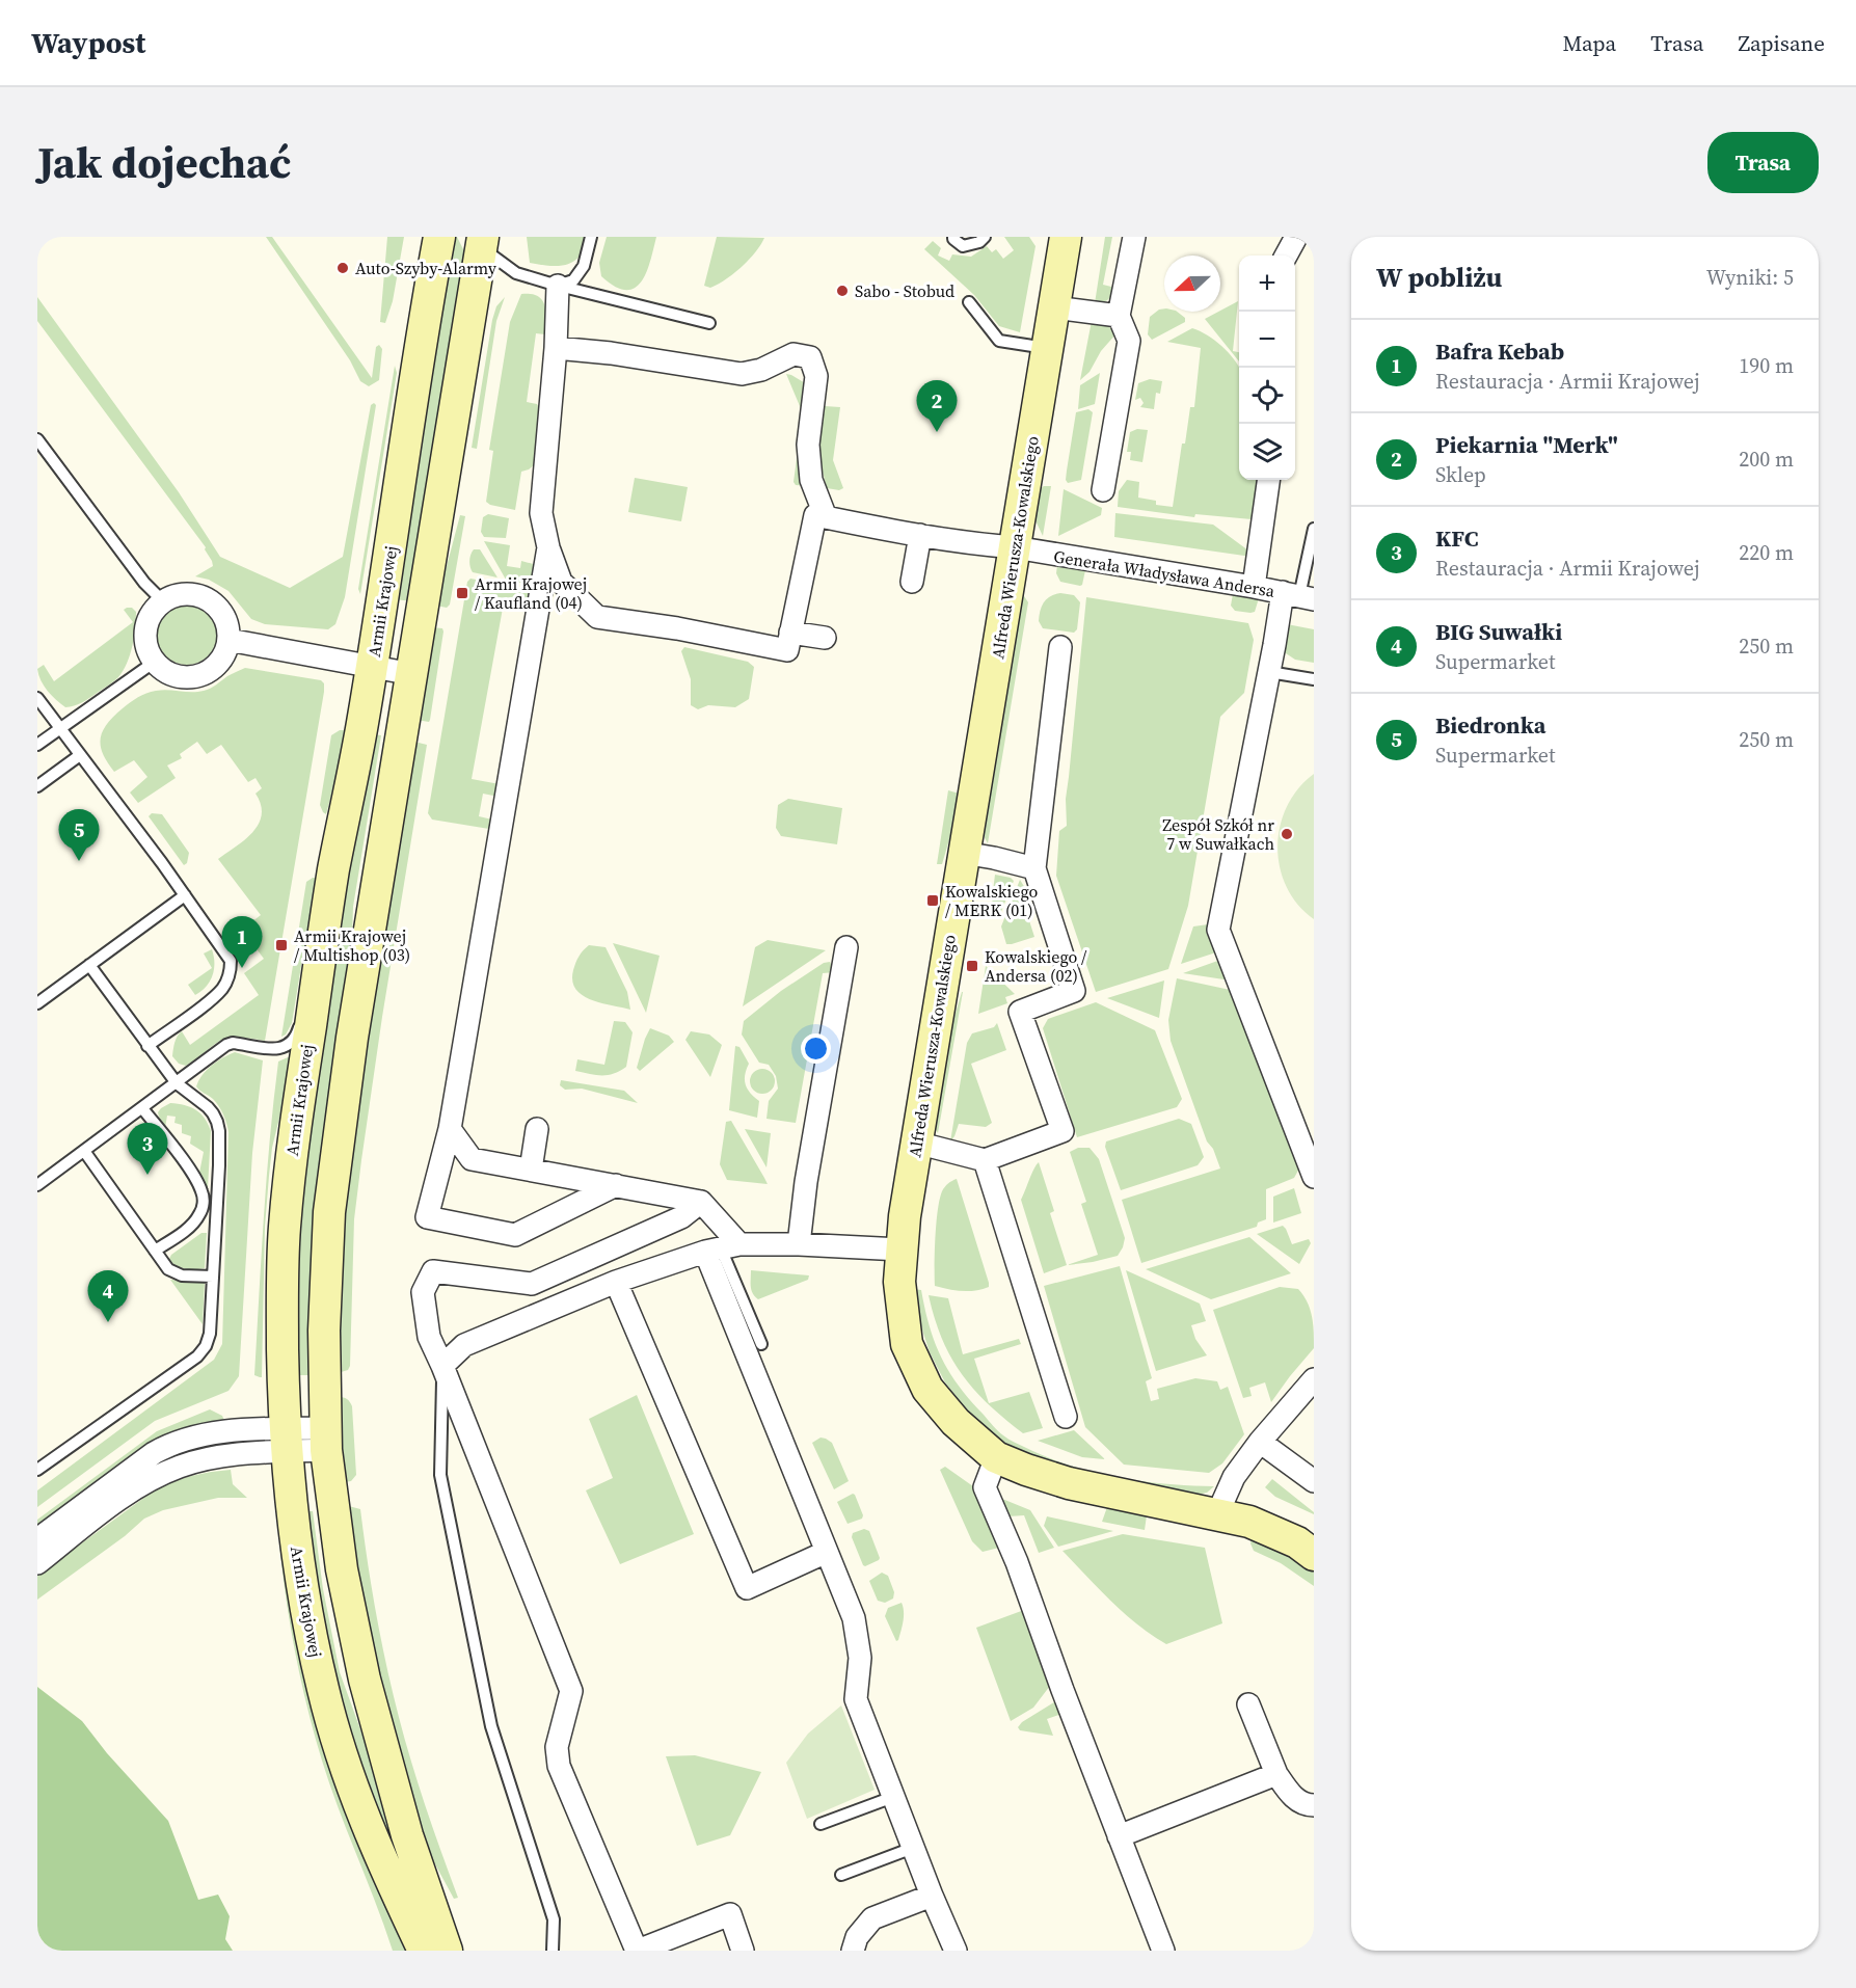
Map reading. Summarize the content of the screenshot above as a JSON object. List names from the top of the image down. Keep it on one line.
{"streets":{"main road":["Alfreda Wierusza-Kowalskiego","Armii Krajowej"],"street":["Generała Władysława Andersa"]},"crossings":[["Alfreda Wierusza-Kowalskiego","Generała Władysława Andersa"]],"places":{"other":["Auto-Szyby-Alarmy","Sabo - Stobud","Zespół Szkół nr 7 w Suwałkach"],"transit":["Armii Krajowej / Kaufland (04)","Kowalskiego / MERK (01)","Armii Krajowej / Multishop (03)","Kowalskiego / Andersa (02)"]},"north":"left","page":{"header":"Waypost","nav":["Mapa","Trasa","Zapisane"],"title":"Jak dojechać","buttons":"Trasa","heading":["W pobliżu","Wyniki: 5"],"map_buttons":["+","−"],"list":[{"mark":"1","name":"Bafra Kebab","note":"Restauracja · Armii Krajowej","value":"190 m"},{"mark":"2","name":"Piekarnia \"Merk\"","note":"Sklep","value":"200 m"},{"mark":"3","name":"KFC","note":"Restauracja · Armii Krajowej","value":"220 m"},{"mark":"4","name":"BIG Suwałki","note":"Supermarket","value":"250 m"},{"mark":"5","name":"Biedronka","note":"Supermarket","value":"250 m"}],"pins":["2","5","1","3","4"]}}
